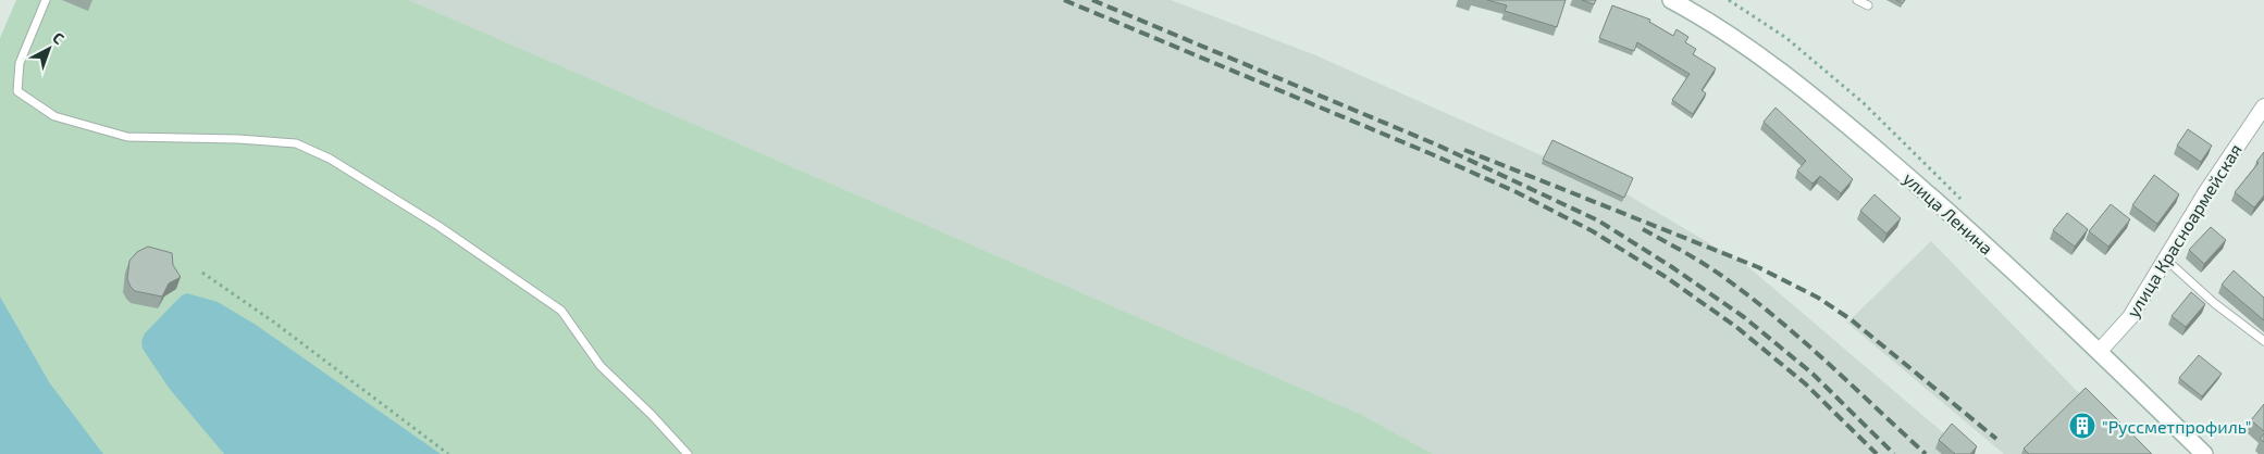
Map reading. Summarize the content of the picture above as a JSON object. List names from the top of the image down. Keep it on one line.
{"streets":{"main road":["улица Ленина"],"street":["улица Красноармейская"]},"crossings":[["улица Ленина","улица Красноармейская"]],"places":{"building":["\"Руссметпрофиль\""]},"north":"top right"}
